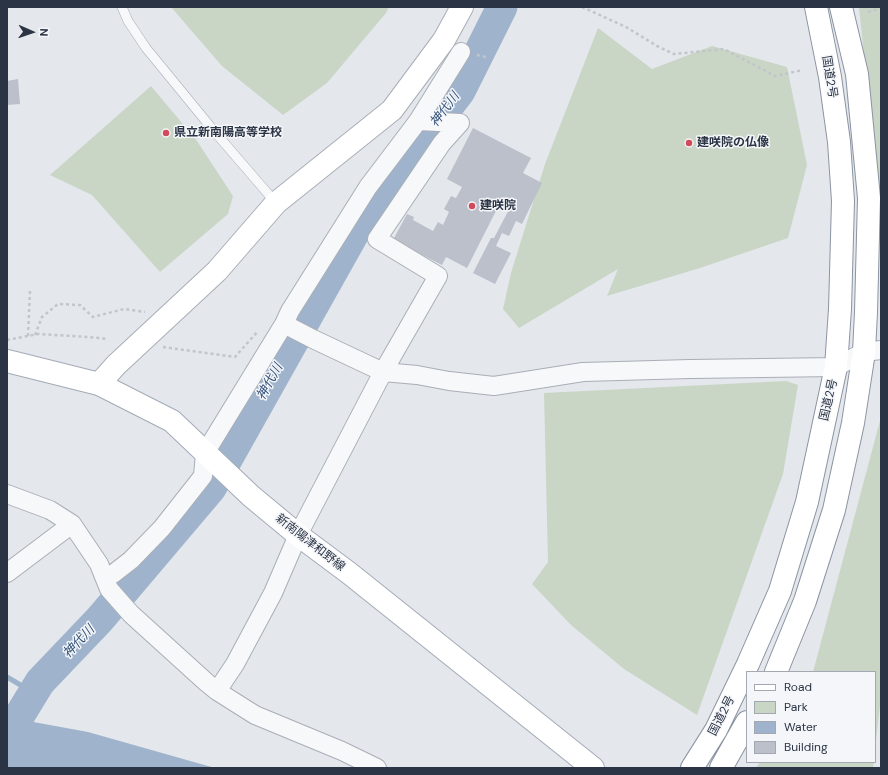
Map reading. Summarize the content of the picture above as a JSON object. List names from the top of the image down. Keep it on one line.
{"streets":{"main road":["国道2号","新南陽津和野線"]},"water":["神代川"],"places":["県立新南陽高等学校","建咲院の仏像","建咲院"],"legend":["Road","Park","Water","Building"],"north":"right"}
